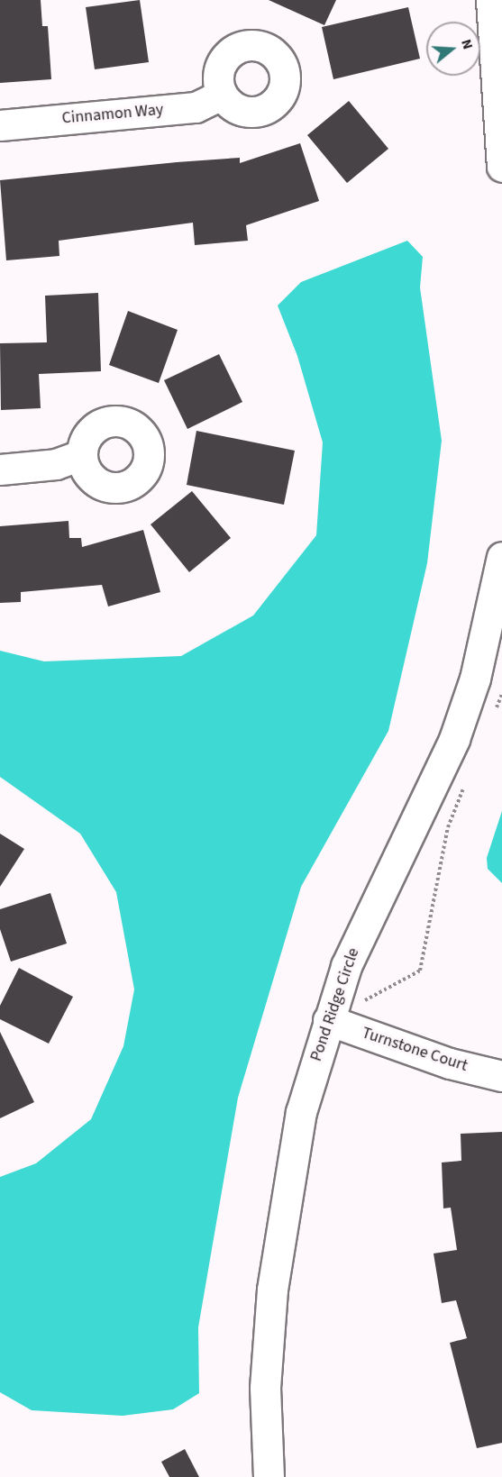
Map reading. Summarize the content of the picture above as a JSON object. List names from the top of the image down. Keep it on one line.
{"streets":{"street":["Cinnamon Way","Pond Ridge Circle","Turnstone Court"]},"crossings":[["Pond Ridge Circle","Turnstone Court"]],"north":"right"}
